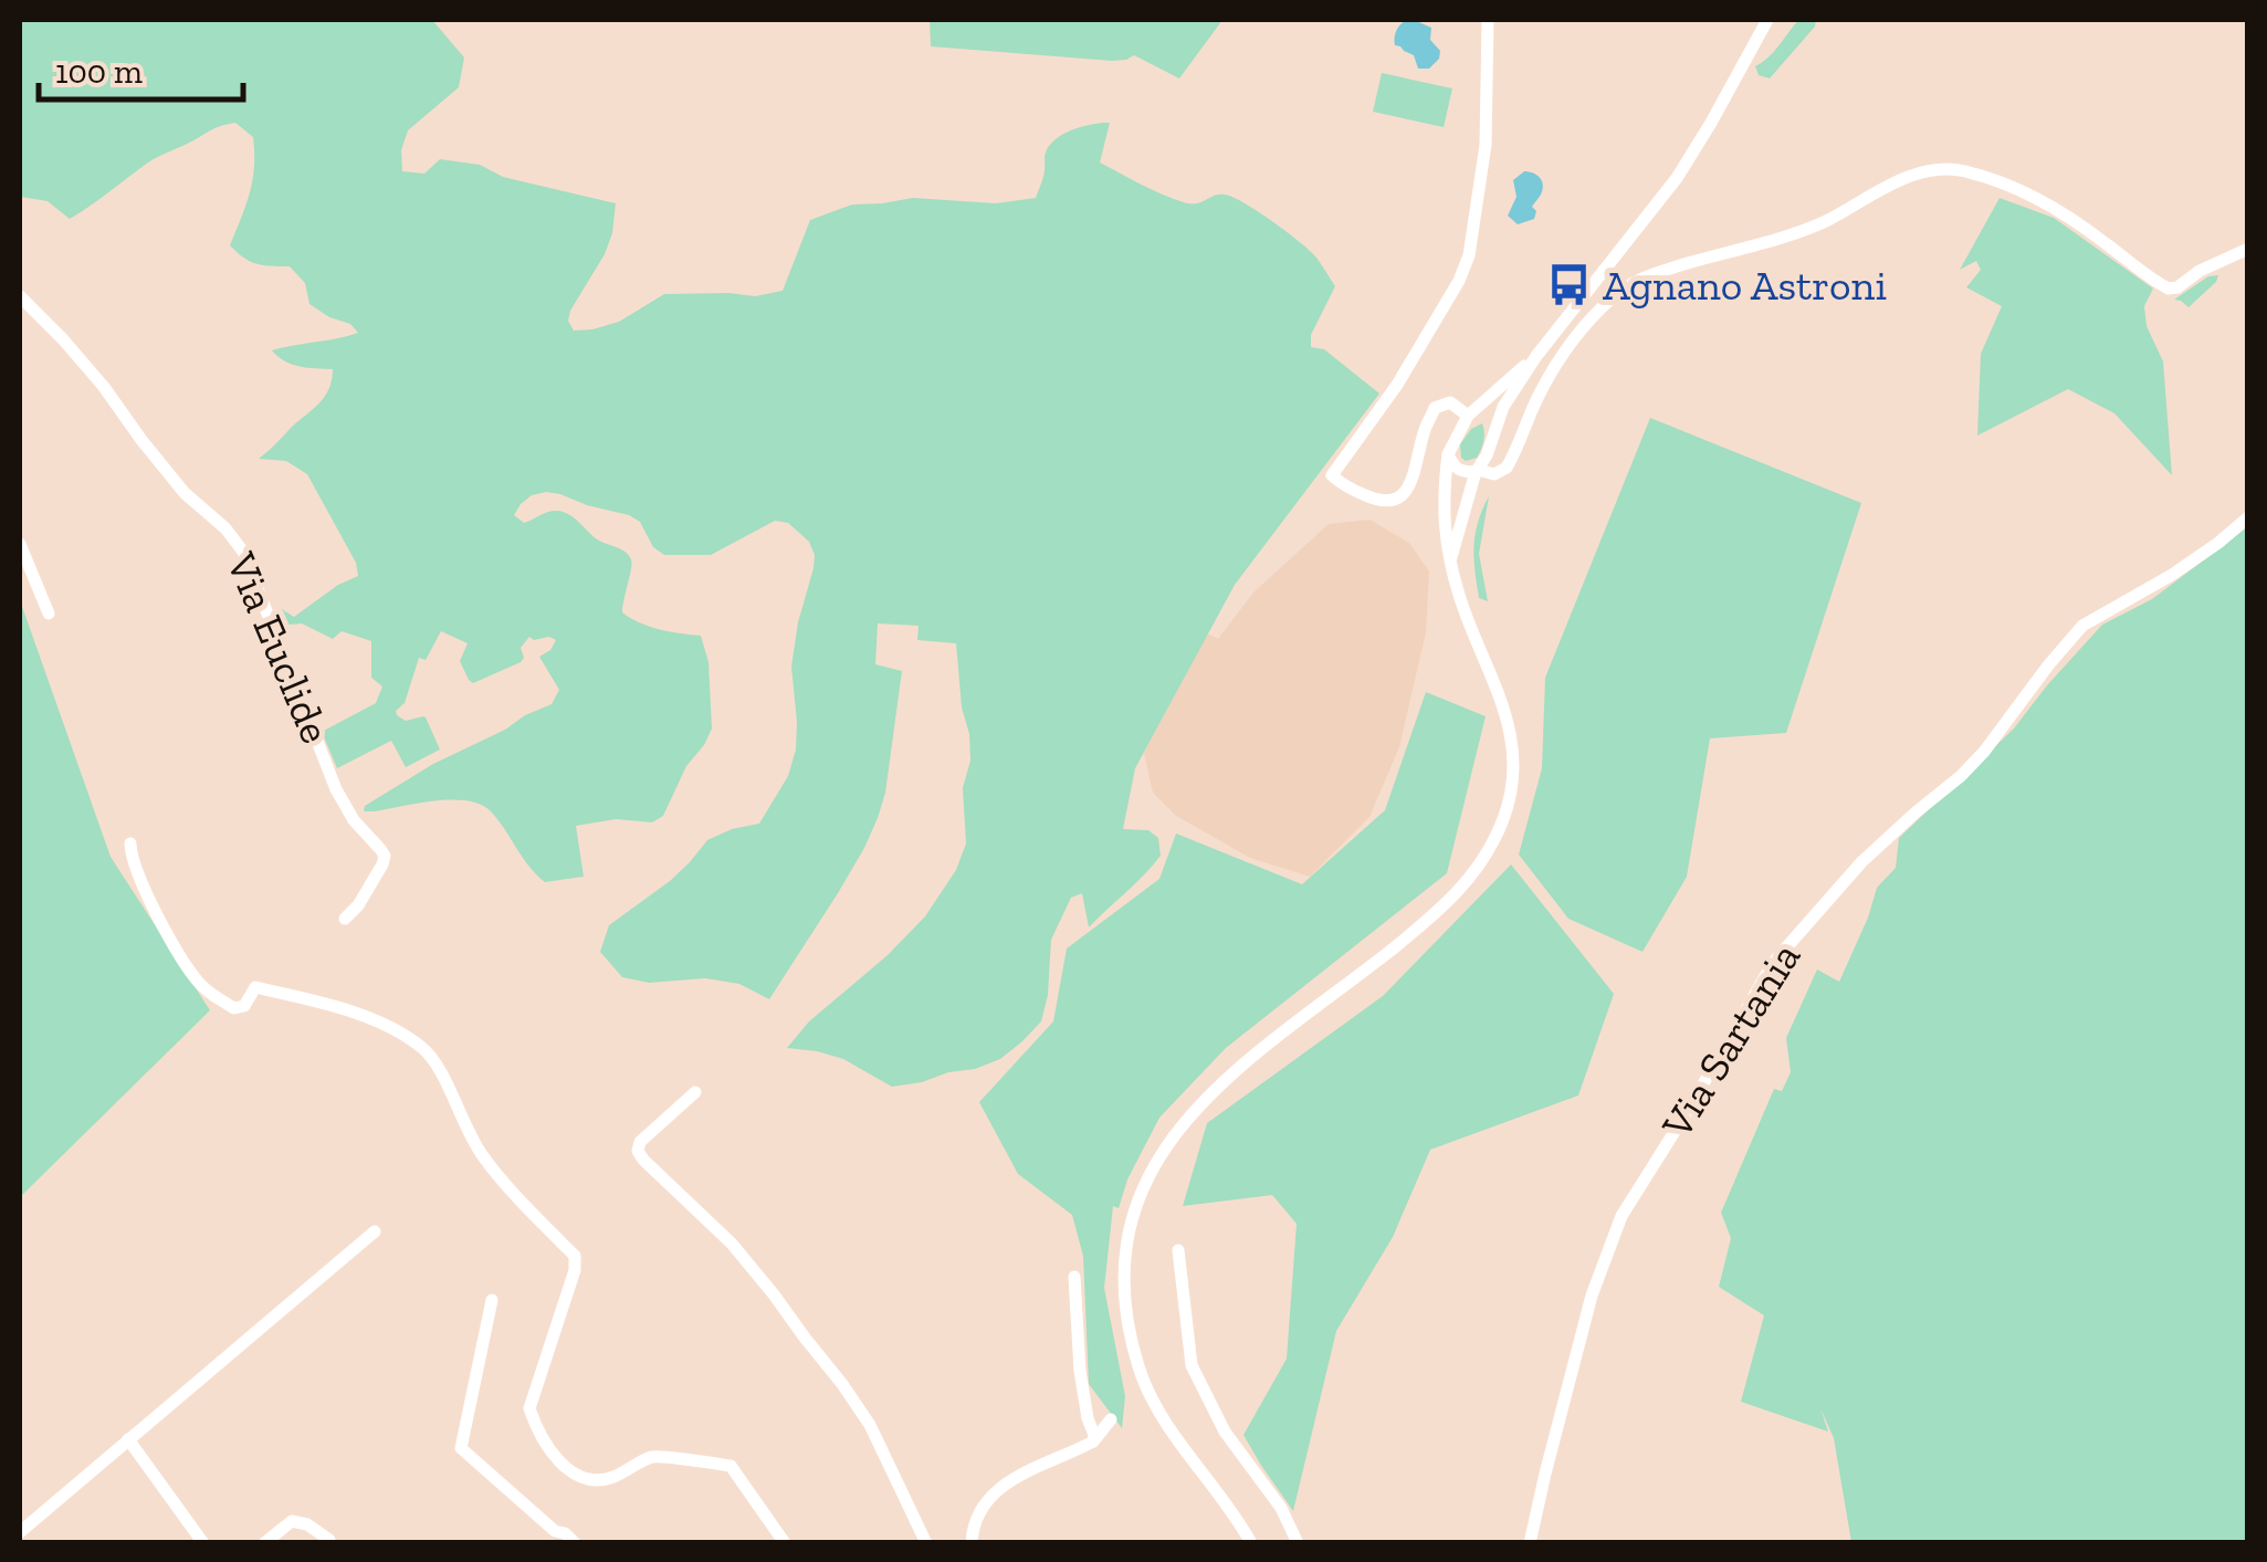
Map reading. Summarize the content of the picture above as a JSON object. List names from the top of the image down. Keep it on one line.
{"streets":{"street":["Via Euclide","Via Sartania"]},"places":{"bus stop":["Agnano Astroni"]},"scale_bar":"100 m"}
